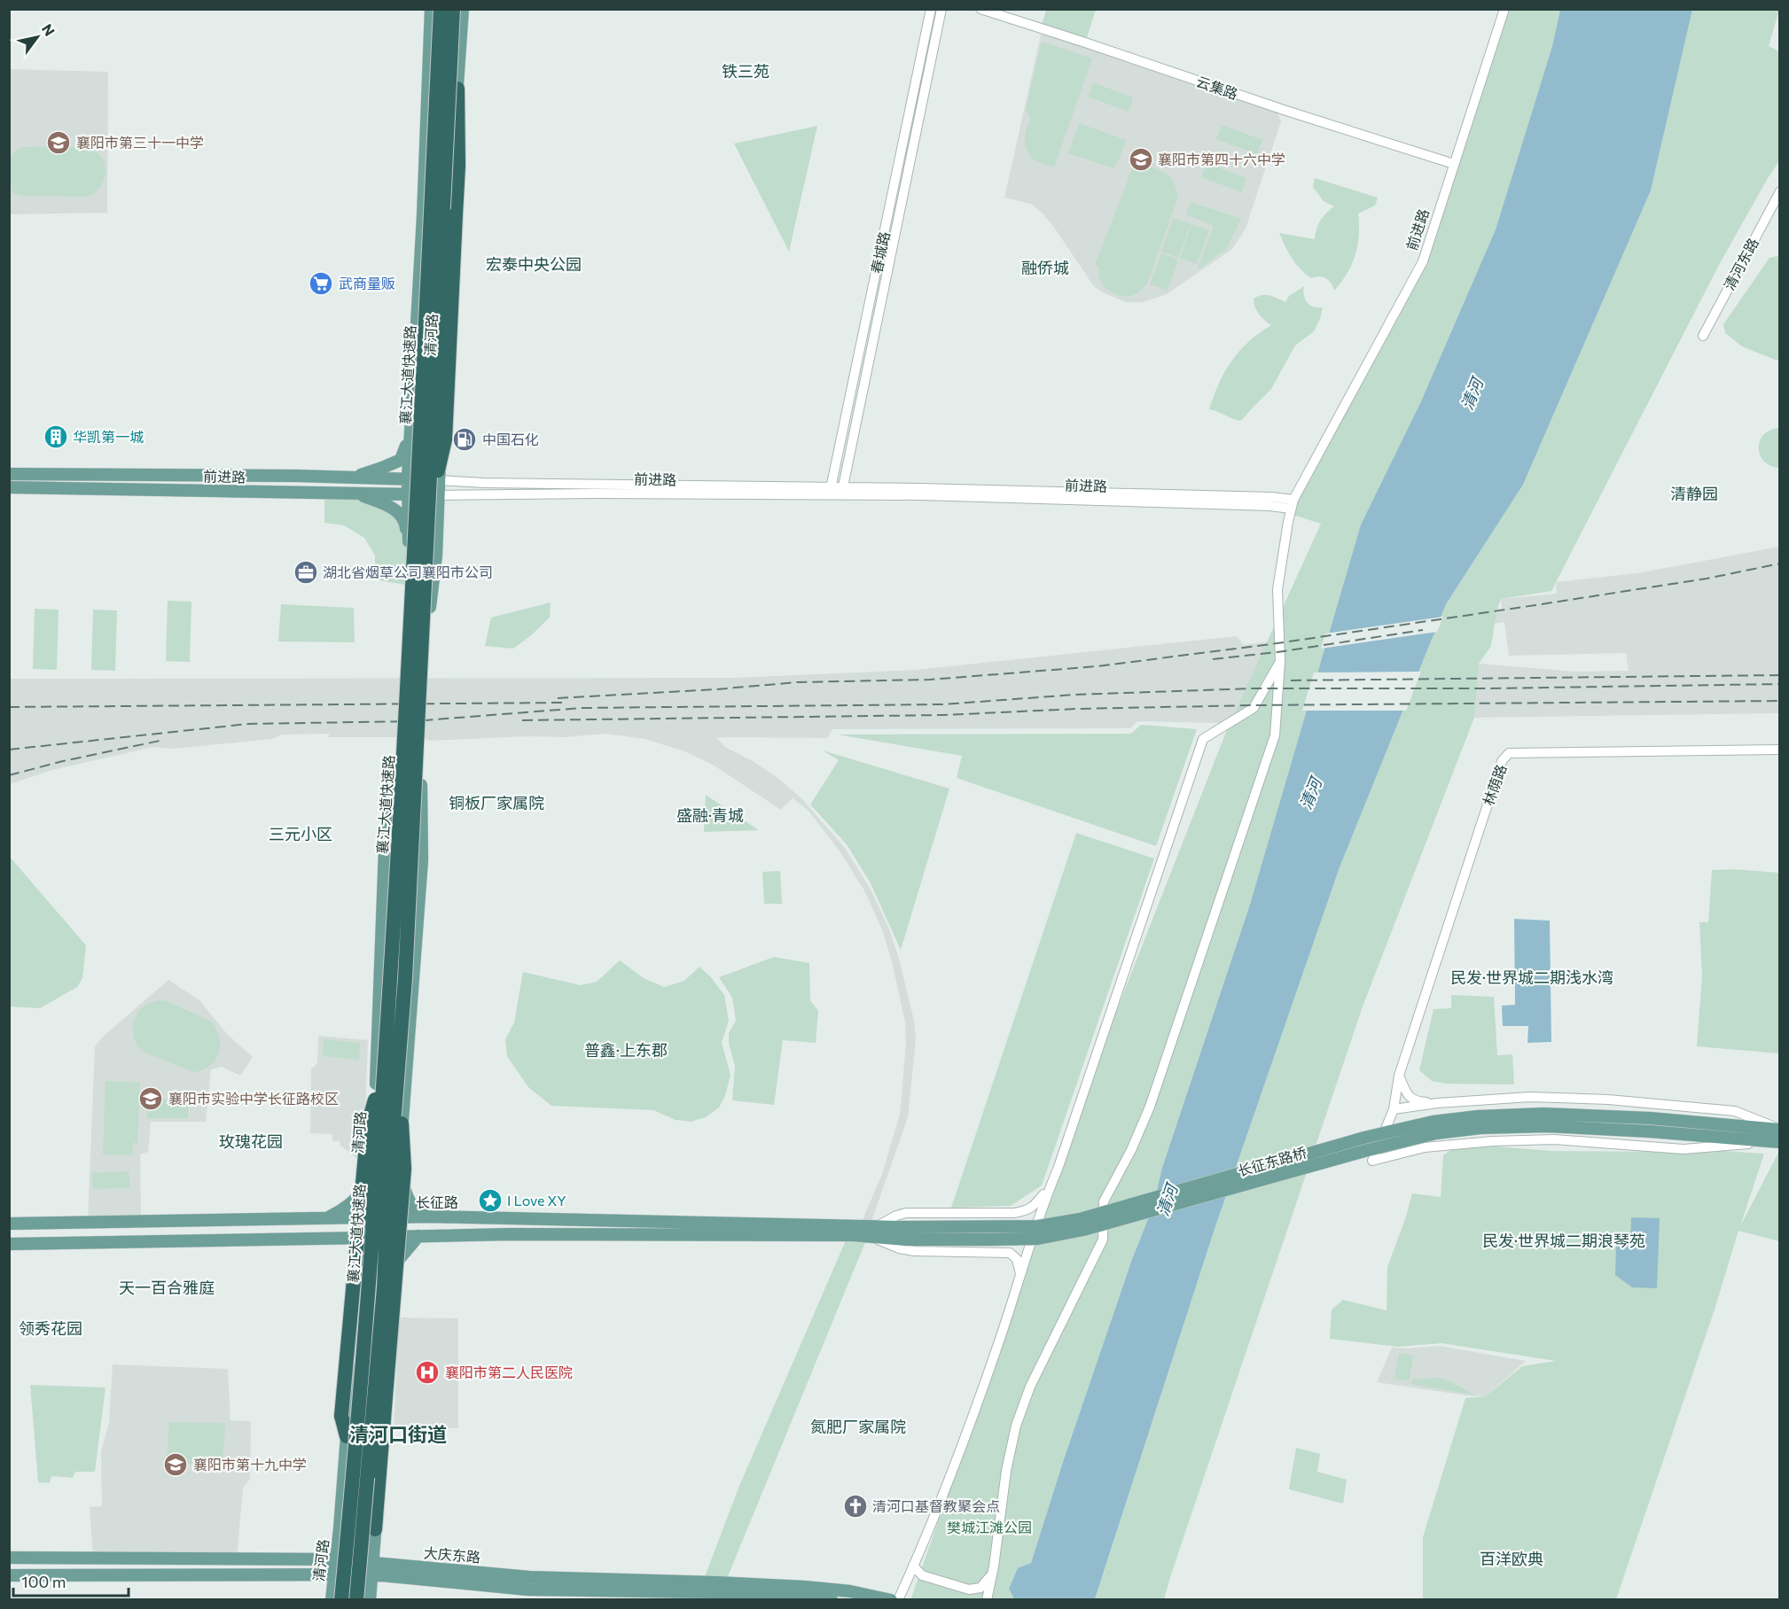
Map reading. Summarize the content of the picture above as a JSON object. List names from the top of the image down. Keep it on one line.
{"streets":{"highway":["襄江大道快速路"],"main road":["前进路","清河路","长征东路桥","长征路","大庆东路"],"street":["云集路","春城路","清河东路","林荫路"]},"crossings":[["云集路","前进路"],["前进路","春城路"],["前进路","清河路"],["清河路","长征路"],["清河路","大庆东路"],["林荫路","长征东路桥"],["长征东路桥","长征路"]],"districts":["铁三苑","宏泰中央公园","融侨城","清静园","铜板厂家属院","盛融·青城","三元小区","民发·世界城二期浅水湾","普鑫·上东郡","玫瑰花园","民发·世界城二期浪琴苑","天一百合雅庭","领秀花园","氮肥厂家属院","清河口街道","百洋欧典"],"water":["清河"],"parks":["樊城江滩公园"],"places":{"school or university":["襄阳市第三十一中学","襄阳市第四十六中学","襄阳市实验中学长征路校区","襄阳市第十九中学"],"supermarket":["武商量贩"],"building":["华凯第一城"],"fuel station":["中国石化"],"office":["湖北省烟草公司襄阳市公司"],"place":["I Love XY"],"hospital":["襄阳市第二人民医院"],"church":["清河口基督教聚会点"]},"scale_bar":"100 m","north":"top right"}
